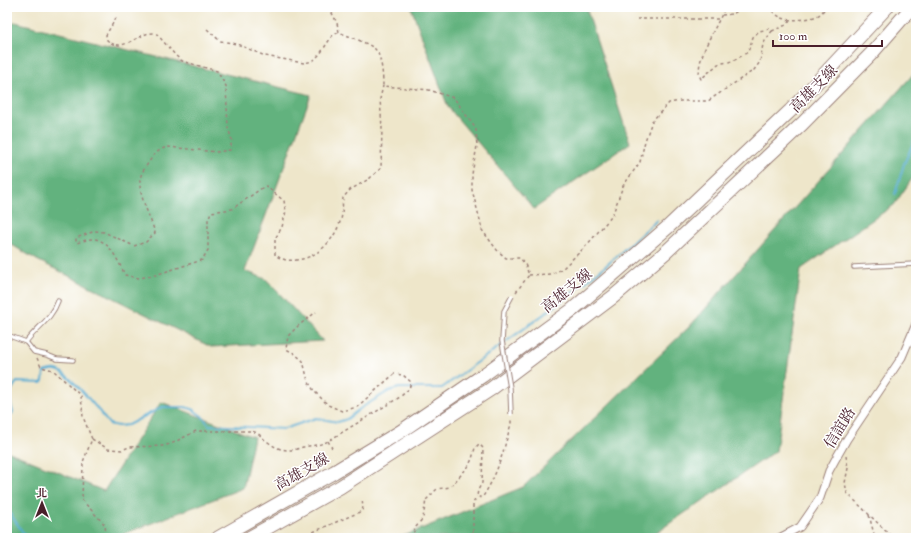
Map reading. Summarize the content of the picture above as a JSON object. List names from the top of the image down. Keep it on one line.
{"streets":{"highway":["高雄支線"],"street":["信誼路"]},"scale_bar":"100 m","north":"top"}
